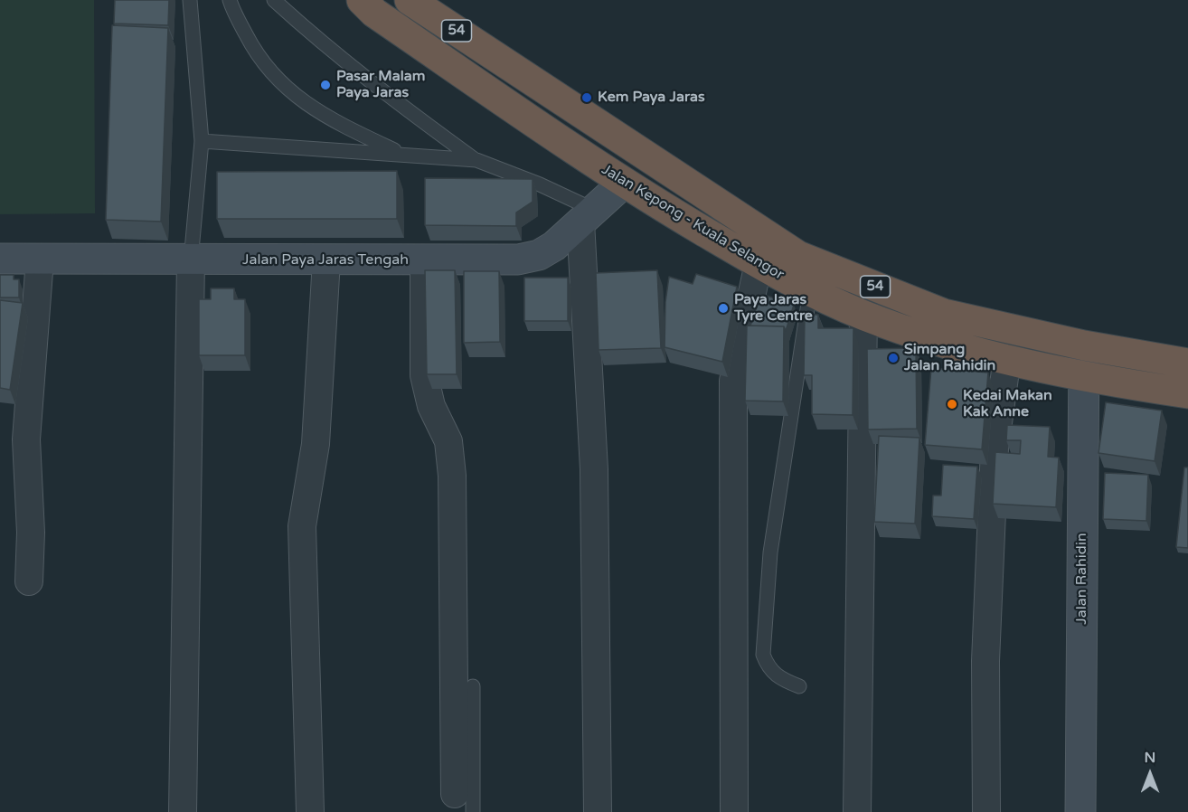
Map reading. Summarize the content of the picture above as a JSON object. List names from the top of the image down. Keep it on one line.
{"streets":{"highway":["54","Jalan Kepong - Kuala Selangor"],"street":["Jalan Paya Jaras Tengah","Jalan Rahidin"]},"crossings":[["Jalan Kepong - Kuala Selangor","Jalan Paya Jaras Tengah"],["Jalan Kepong - Kuala Selangor","Jalan Rahidin"]],"places":["Pasar Malam Paya Jaras","Kem Paya Jaras","Paya Jaras Tyre Centre","Simpang Jalan Rahidin","Kedai Makan Kak Anne"],"north":"top"}
